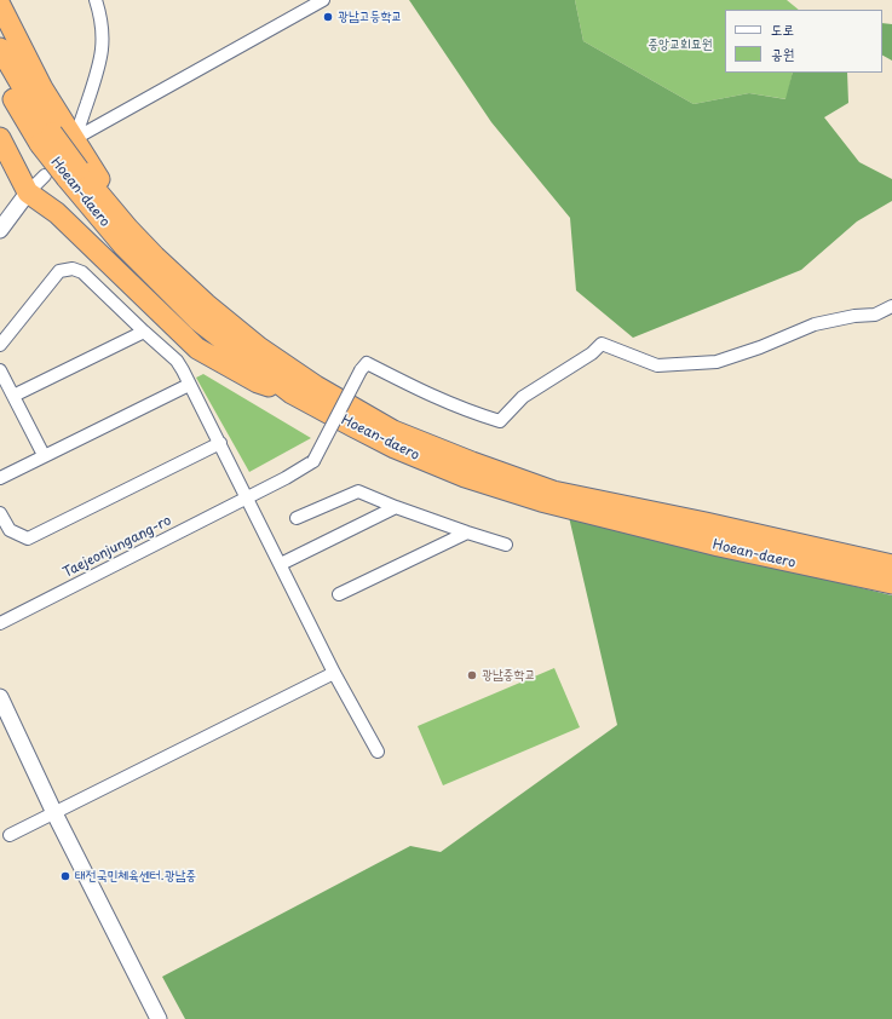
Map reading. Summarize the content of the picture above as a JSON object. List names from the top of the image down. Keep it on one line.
{"streets":{"highway":["Hoean-daero"],"street":["Taejeonjungang-ro"]},"parks":["중앙교회묘원"],"places":["광남고등학교","광남중학교","태전국민체육센터.광남중"],"legend":["도로","공원"]}
